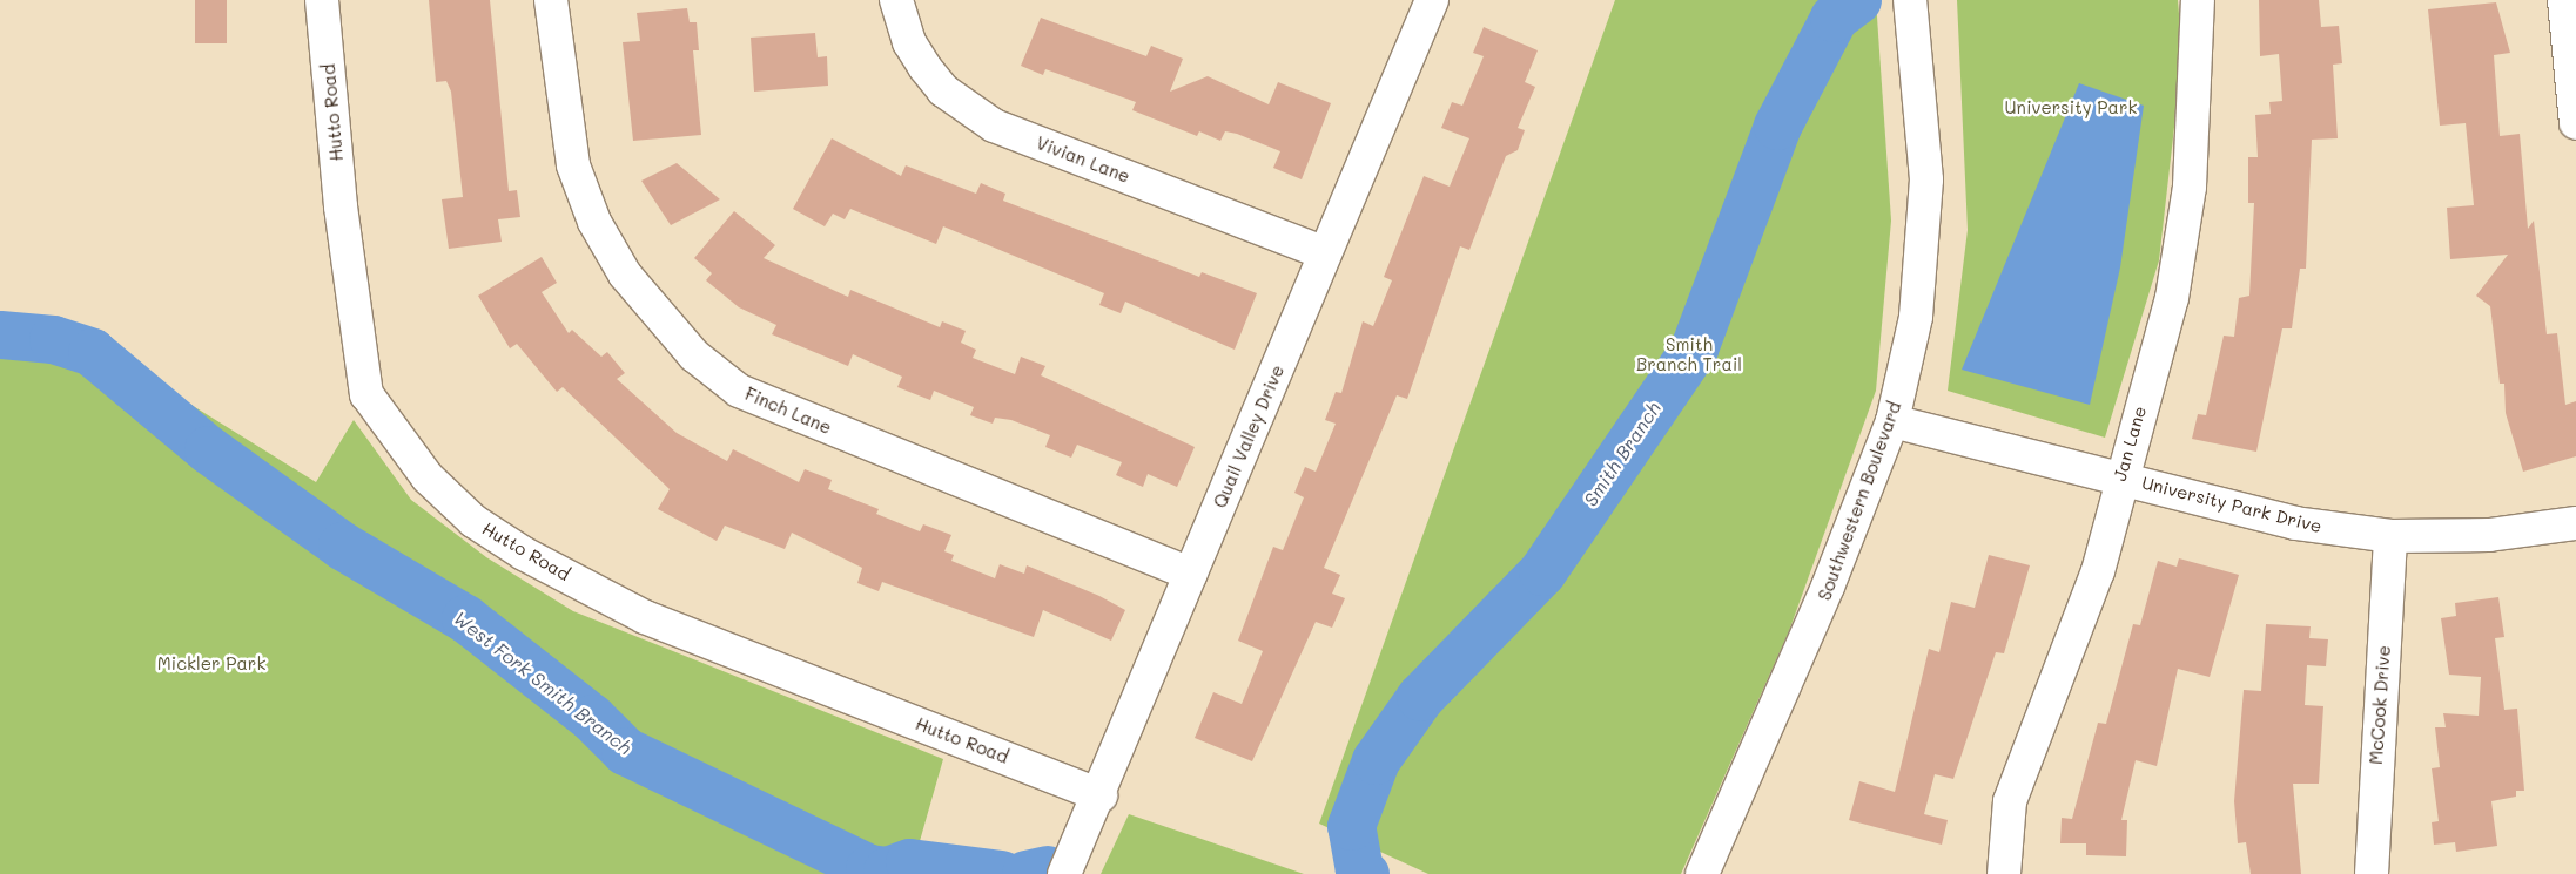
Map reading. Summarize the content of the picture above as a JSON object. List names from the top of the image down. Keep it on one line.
{"streets":{"street":["Hutto Road","Vivian Lane","Finch Lane","Quail Valley Drive","Jan Lane","Southwestern Boulevard","University Park Drive","McCook Drive"]},"crossings":[["Hutto Road","Quail Valley Drive"],["Vivian Lane","Quail Valley Drive"],["Finch Lane","Quail Valley Drive"],["Jan Lane","University Park Drive"],["Southwestern Boulevard","University Park Drive"],["University Park Drive","McCook Drive"]],"water":["Smith Branch","West Fork Smith Branch"],"parks":["University Park","Smith Branch Trail","Mickler Park"]}
